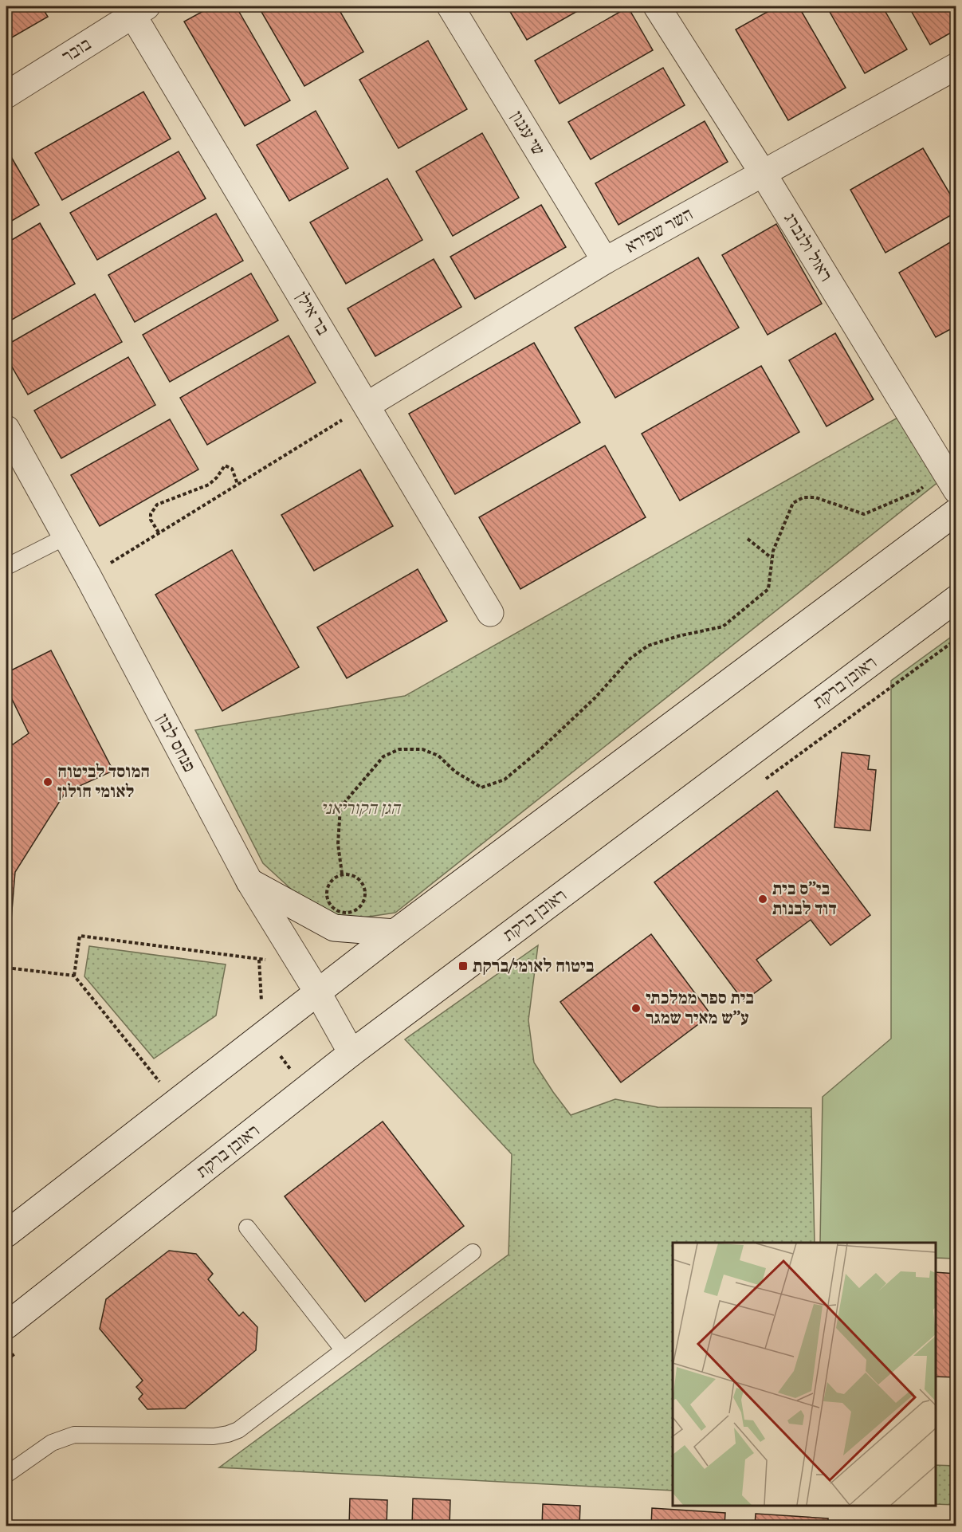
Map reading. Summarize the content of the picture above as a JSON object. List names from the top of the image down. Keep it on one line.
{"streets":{"street":["בובר","שי עגנון","השר שפירא","ראול ולנברג","בר אילן","ראובן ברקת","פנחס לבון"]},"crossings":[["בובר","בר אילן"],["שי עגנון","השר שפירא"],["השר שפירא","ראול ולנברג"],["השר שפירא","בר אילן"],["ראובן ברקת","פנחס לבון"]],"parks":["הגן הקוריאני"],"places":{"other":["המוסד לביטוח לאומי חולון","בי''ס בית דוד לבנות","בית ספר ממלכתי ע’’ש מאיר שמגר"],"transit":["ביטוח לאומי/ברקת"]}}
